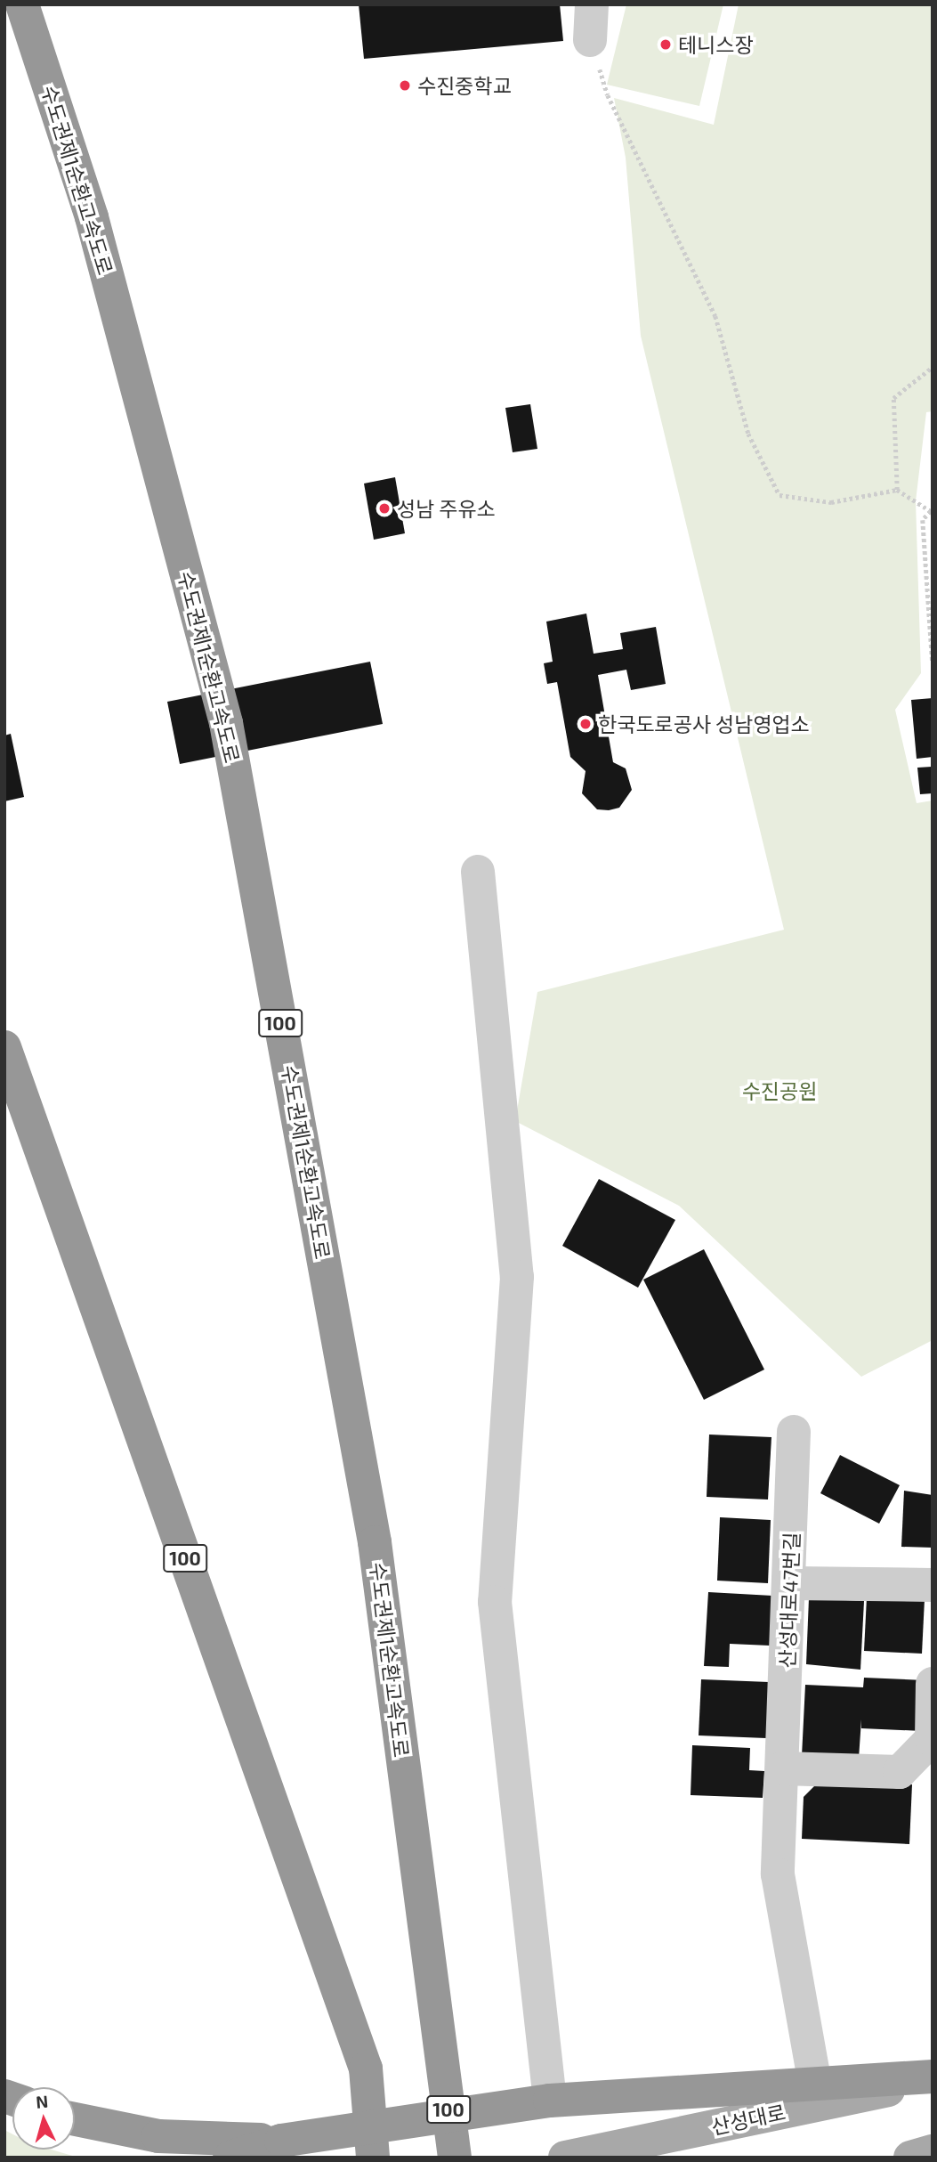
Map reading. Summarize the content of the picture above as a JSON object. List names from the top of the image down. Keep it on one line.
{"streets":{"highway":["수도권제1순환고속도로","100"],"main road":["산성대로"],"street":["산성대로47번길"]},"parks":["수진공원"],"places":["테니스장","수진중학교","성남 주유소","한국도로공사 성남영업소"],"north":"top"}
